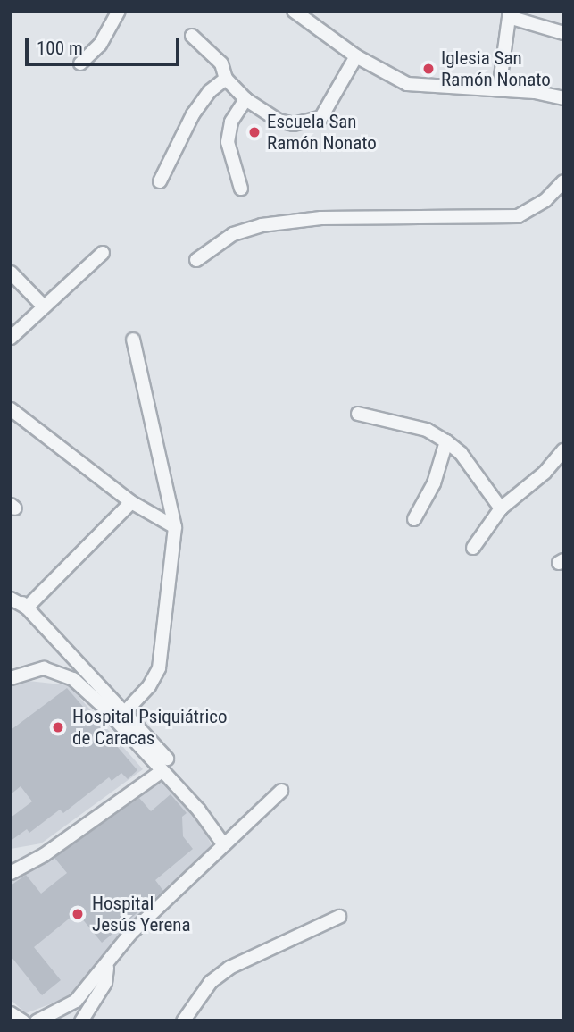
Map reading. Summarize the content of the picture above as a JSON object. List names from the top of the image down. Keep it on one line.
{"places":["Iglesia San Ramón Nonato","Escuela San Ramón Nonato","Hospital Psiquiátrico de Caracas","Hospital Jesús Yerena"],"scale_bar":"100 m"}
